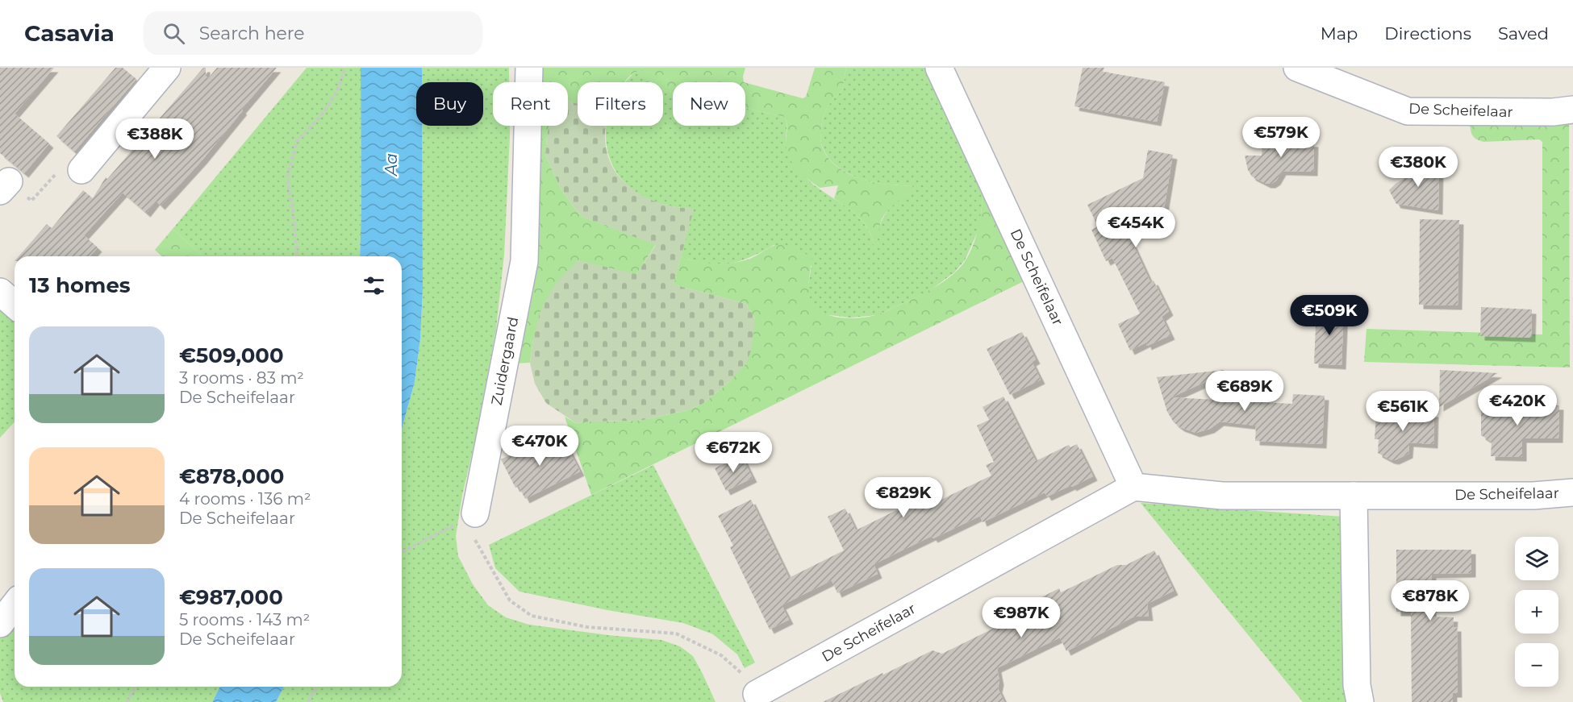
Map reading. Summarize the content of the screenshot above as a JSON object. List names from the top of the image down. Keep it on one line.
{"streets":{"street":["De Scheifelaar","Zuidergaard"]},"water":["Aa"],"page":{"header":"Casavia","search":"Search here","nav":["Map","Directions","Saved"],"chip":["Buy","Rent","Filters","New"],"price":["€579K","€388K","€380K","€454K","€509K","€689K","€420K","€561K","€470K","€672K","€829K","€878K","€987K"],"heading":"13 homes","list":[{"name":"€509,000","note":"3 rooms · 83 m² · De Scheifelaar"},{"name":"€878,000","note":"4 rooms · 136 m² · De Scheifelaar"},{"name":"€987,000","note":"5 rooms · 143 m² · De Scheifelaar"}],"map_buttons":["+","−"]}}
